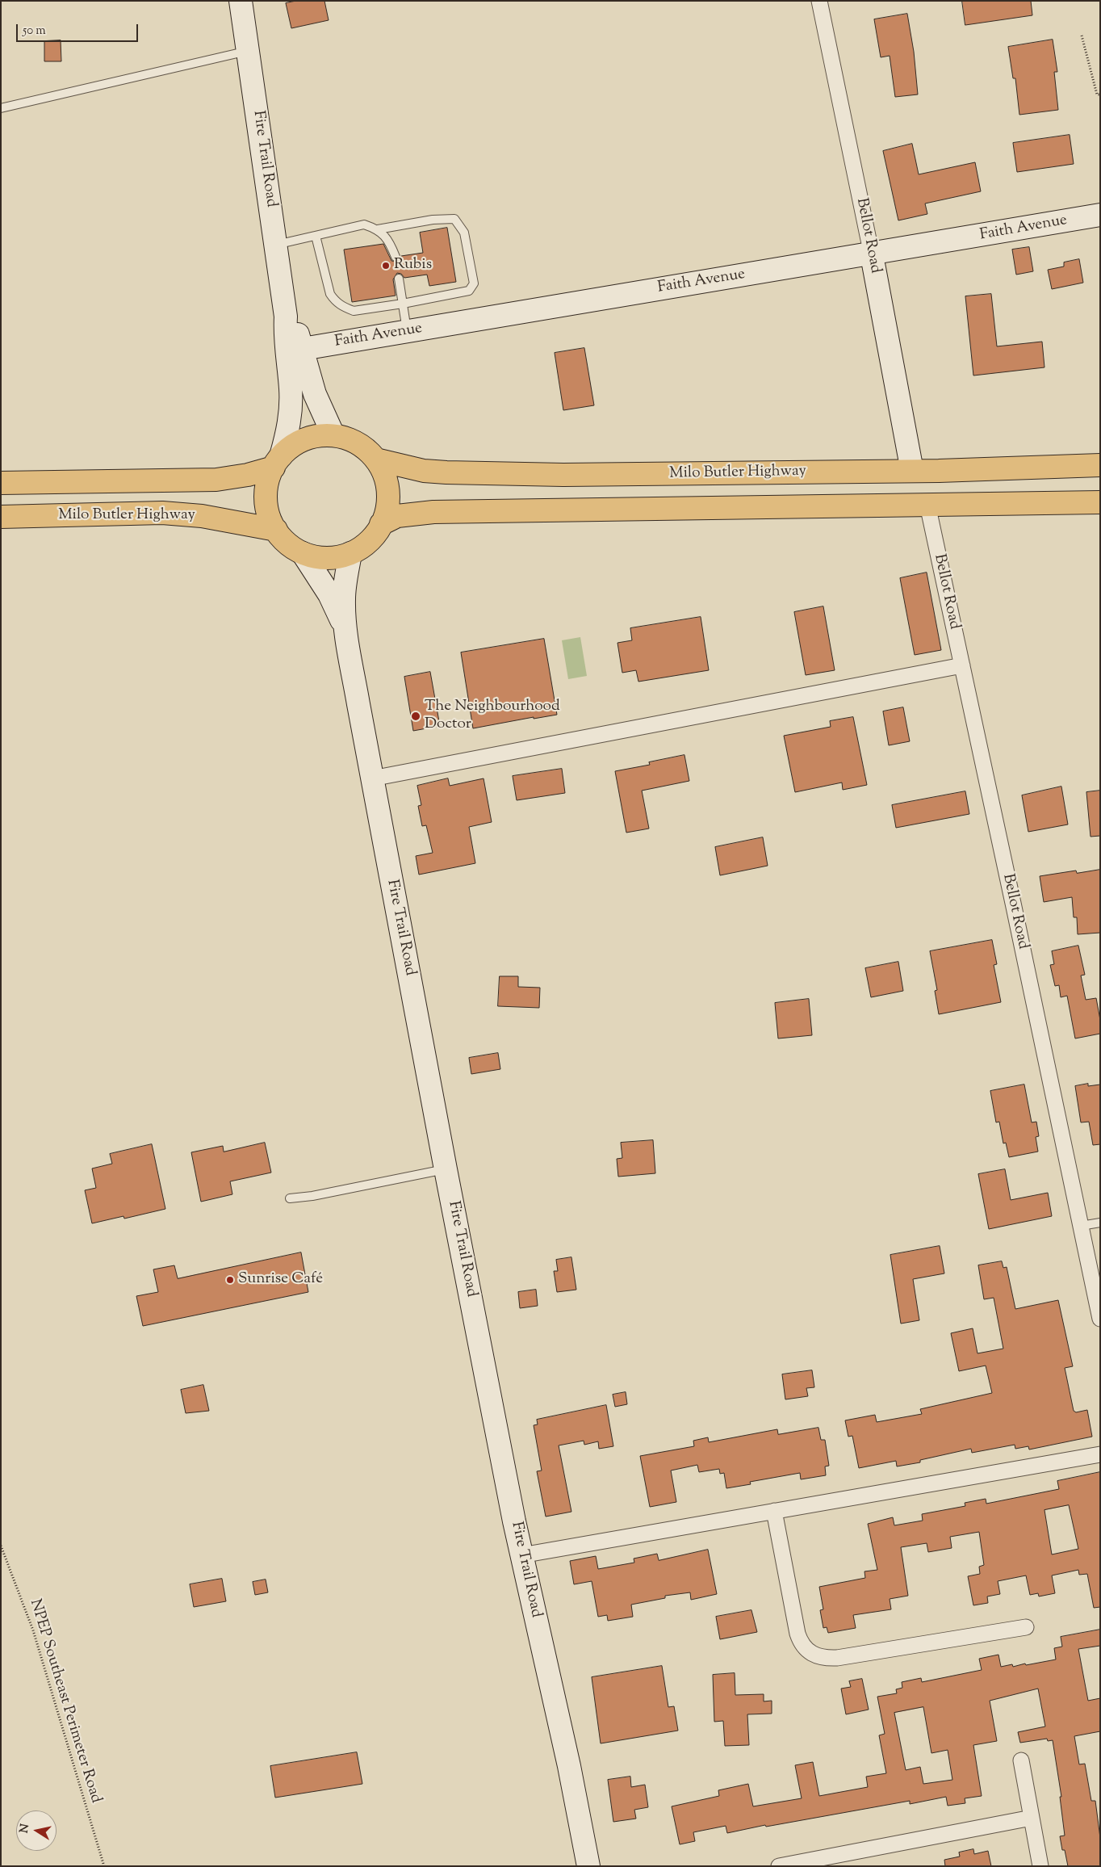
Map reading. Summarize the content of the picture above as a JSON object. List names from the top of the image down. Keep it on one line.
{"streets":{"main road":["Milo Butler Highway"],"street":["Fire Trail Road","Faith Avenue","Bellot Road"],"path":["NPEP Southeast Perimeter Road"]},"crossings":[["Fire Trail Road","Faith Avenue"],["Fire Trail Road","Milo Butler Highway"],["Faith Avenue","Bellot Road"],["Bellot Road","Milo Butler Highway"]],"places":["Rubis","The Neighbourhood Doctor","Sunrise Café"],"scale_bar":"50 m","north":"left"}
